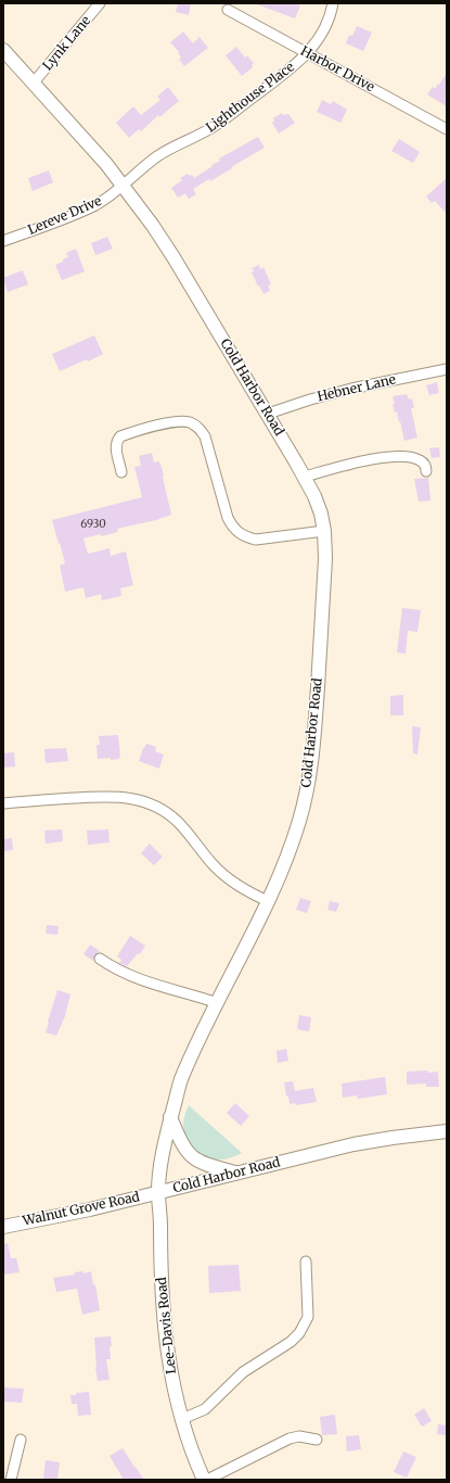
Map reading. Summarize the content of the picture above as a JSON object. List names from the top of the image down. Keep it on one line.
{"streets":{"main road":["Cold Harbor Road","Walnut Grove Road","Lee-Davis Road"],"street":["Lynk Lane","Harbor Drive","Lighthouse Place","Lereve Drive","Hebner Lane"]},"crossings":[["Lynk Lane","Cold Harbor Road"],["Harbor Drive","Lighthouse Place"],["Lighthouse Place","Lereve Drive"],["Lighthouse Place","Cold Harbor Road"],["Lereve Drive","Cold Harbor Road"],["Cold Harbor Road","Hebner Lane"],["Cold Harbor Road","Walnut Grove Road"],["Cold Harbor Road","Lee-Davis Road"],["Walnut Grove Road","Lee-Davis Road"]],"house_numbers":["6930"]}
